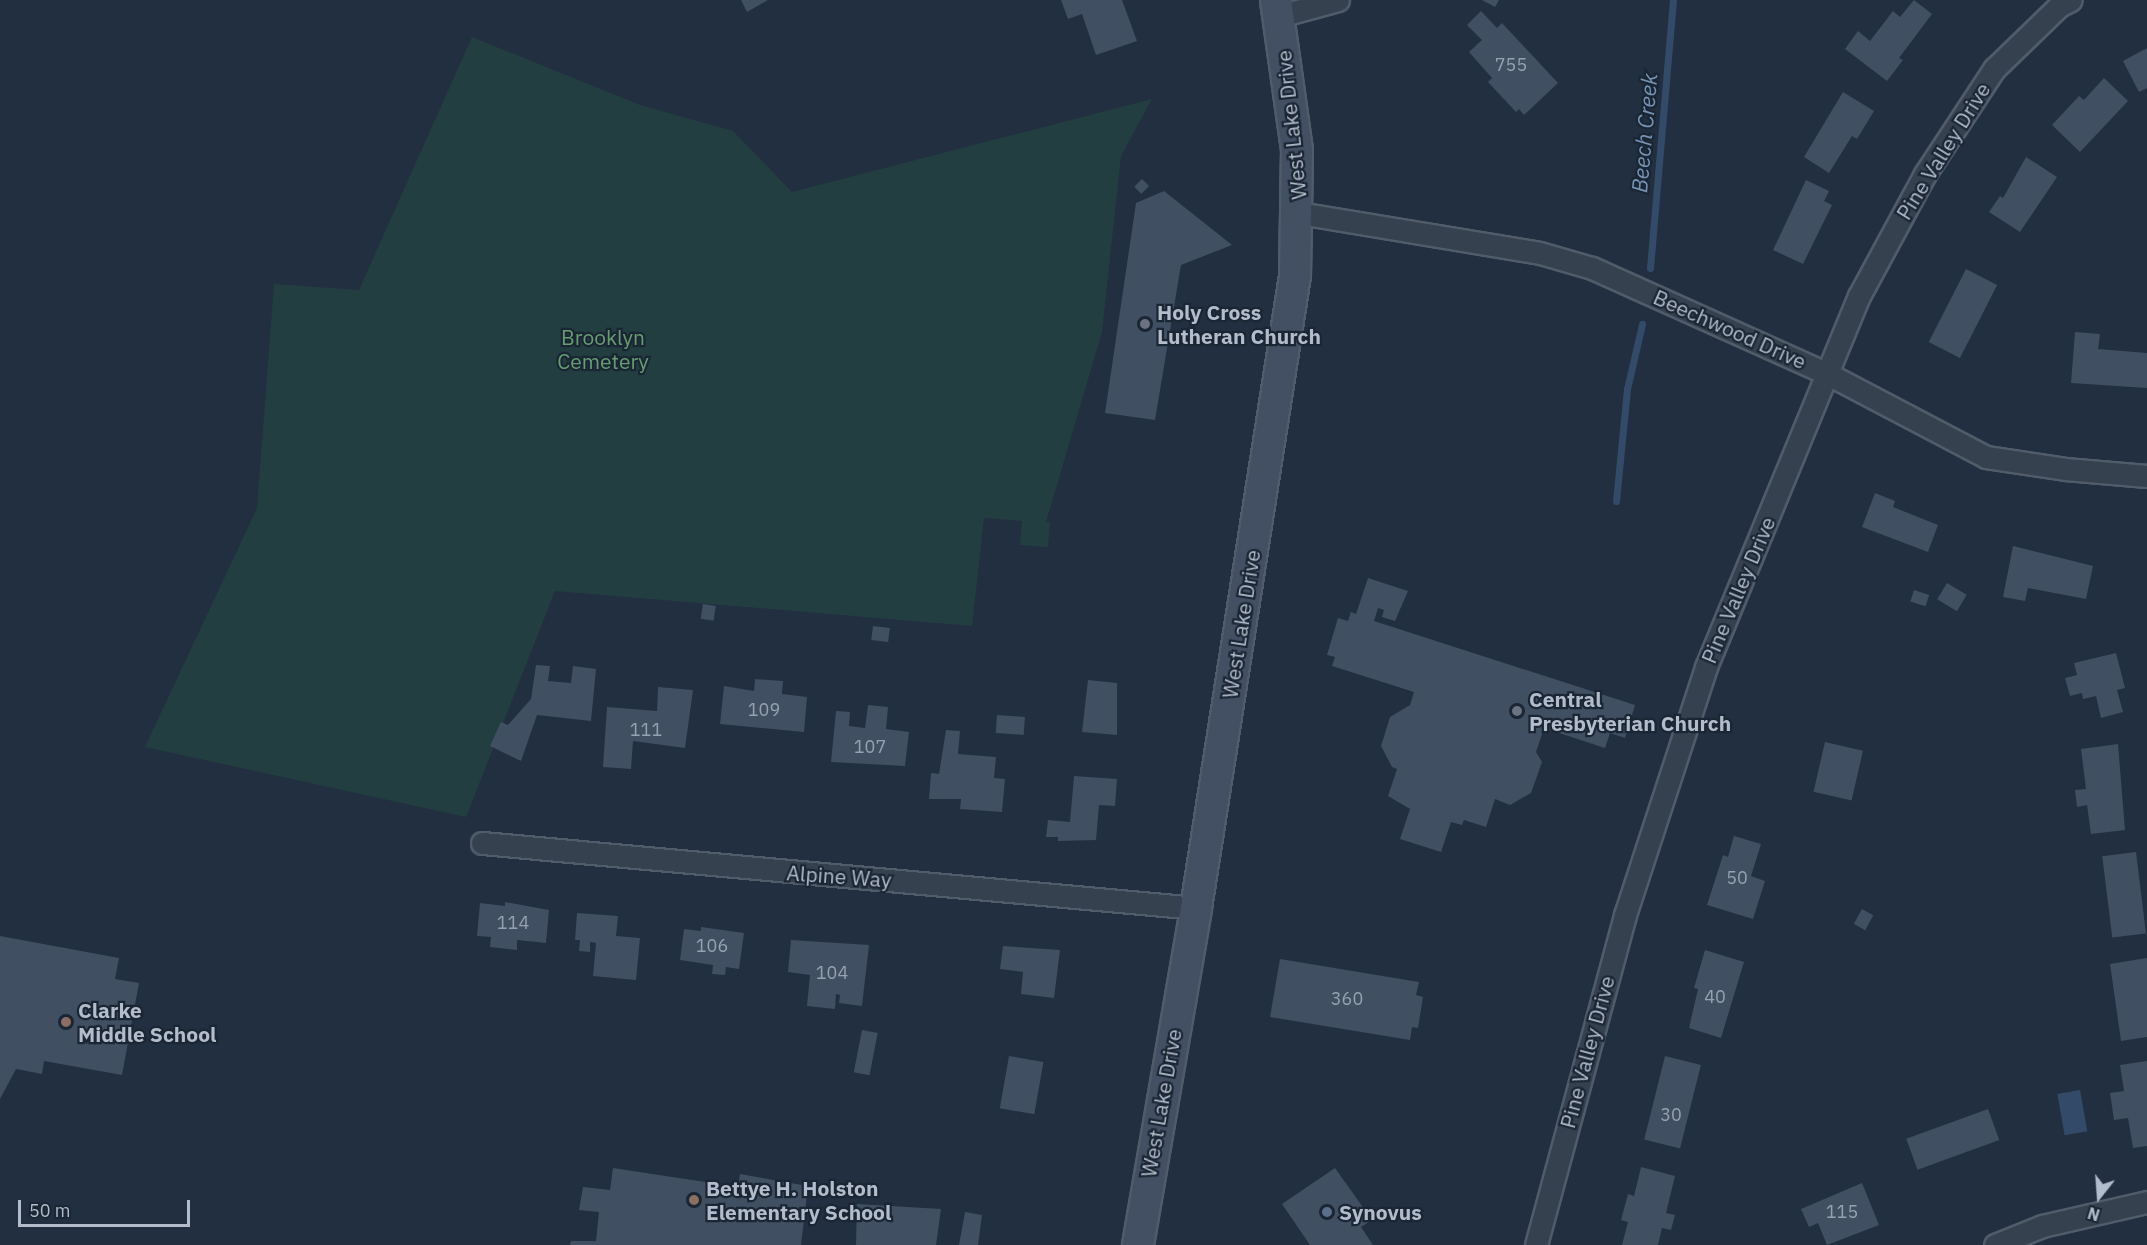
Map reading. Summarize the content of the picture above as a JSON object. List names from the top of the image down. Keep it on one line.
{"streets":{"main road":["West Lake Drive"],"street":["Pine Valley Drive","Beechwood Drive","Alpine Way"]},"crossings":[["West Lake Drive","Beechwood Drive"],["West Lake Drive","Alpine Way"],["Pine Valley Drive","Beechwood Drive"]],"water":["Beech Creek"],"parks":["Brooklyn Cemetery"],"places":["Holy Cross Lutheran Church","Central Presbyterian Church","Clarke Middle School","Bettye H. Holston Elementary School","Synovus"],"house_numbers":["755","109","111","107","50","114","106","104","40","360","30","115"],"scale_bar":"50 m","north":"bottom"}
